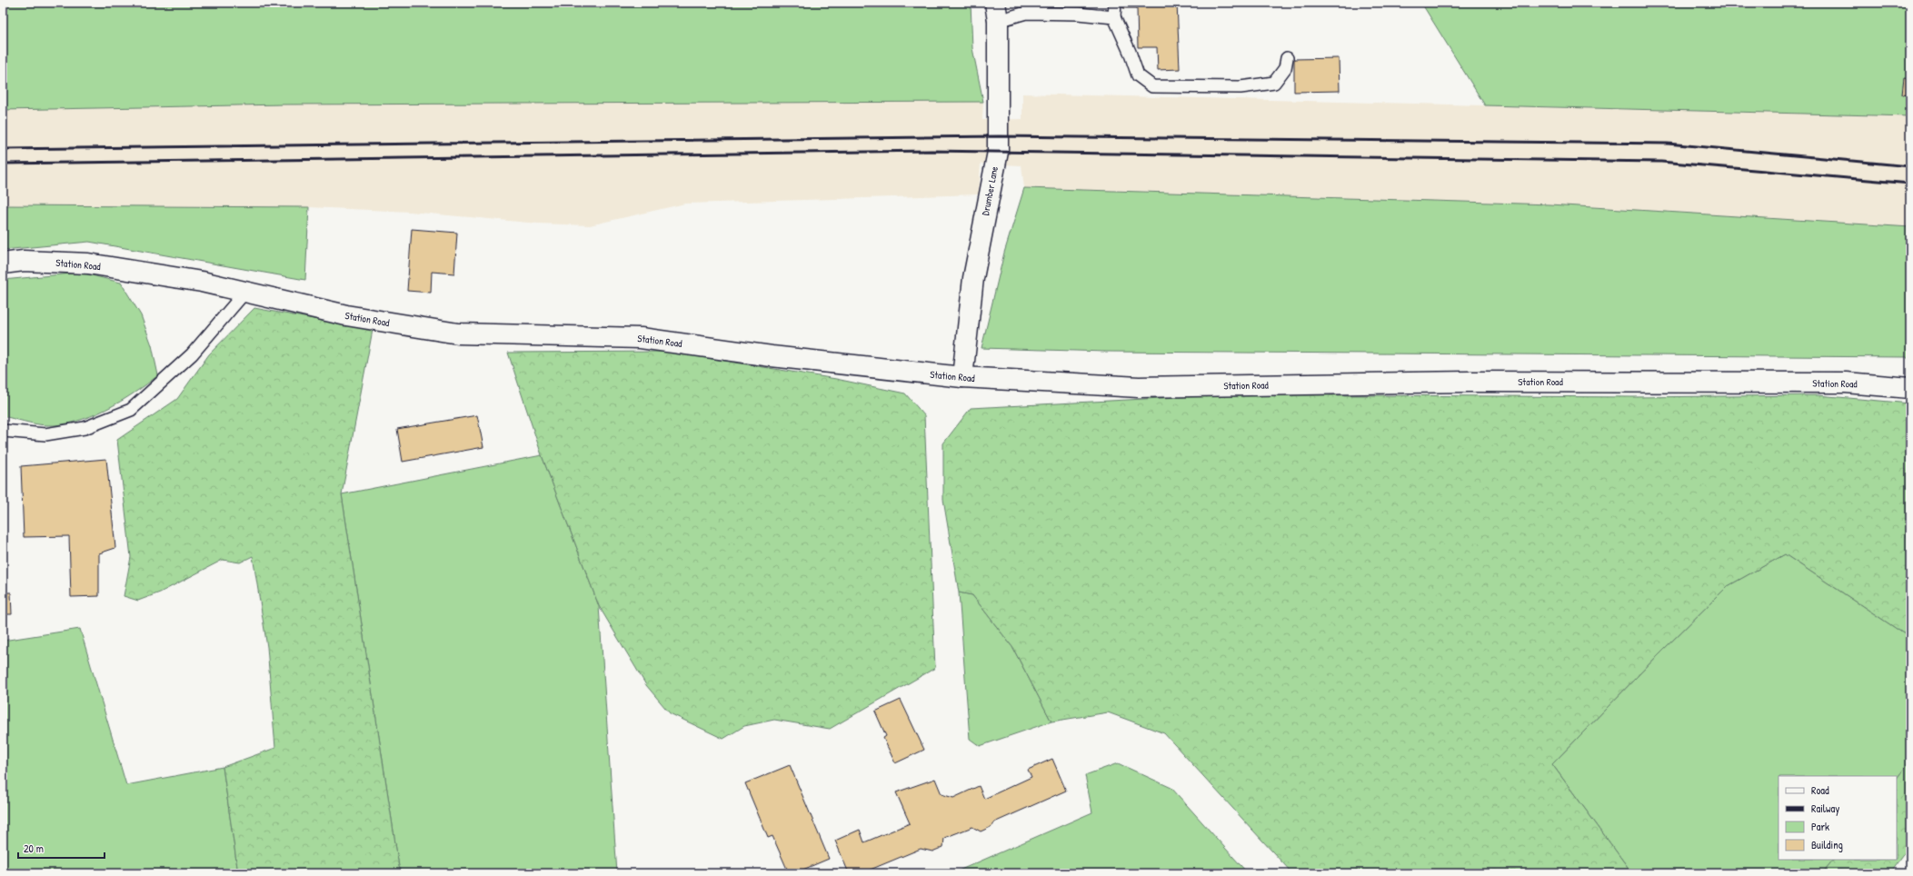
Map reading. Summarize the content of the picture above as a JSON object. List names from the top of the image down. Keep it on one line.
{"streets":{"street":["Drumber Lane","Station Road"]},"crossings":[["Drumber Lane","Station Road"]],"legend":["Road","Railway","Park","Building"],"scale_bar":"20 m"}
